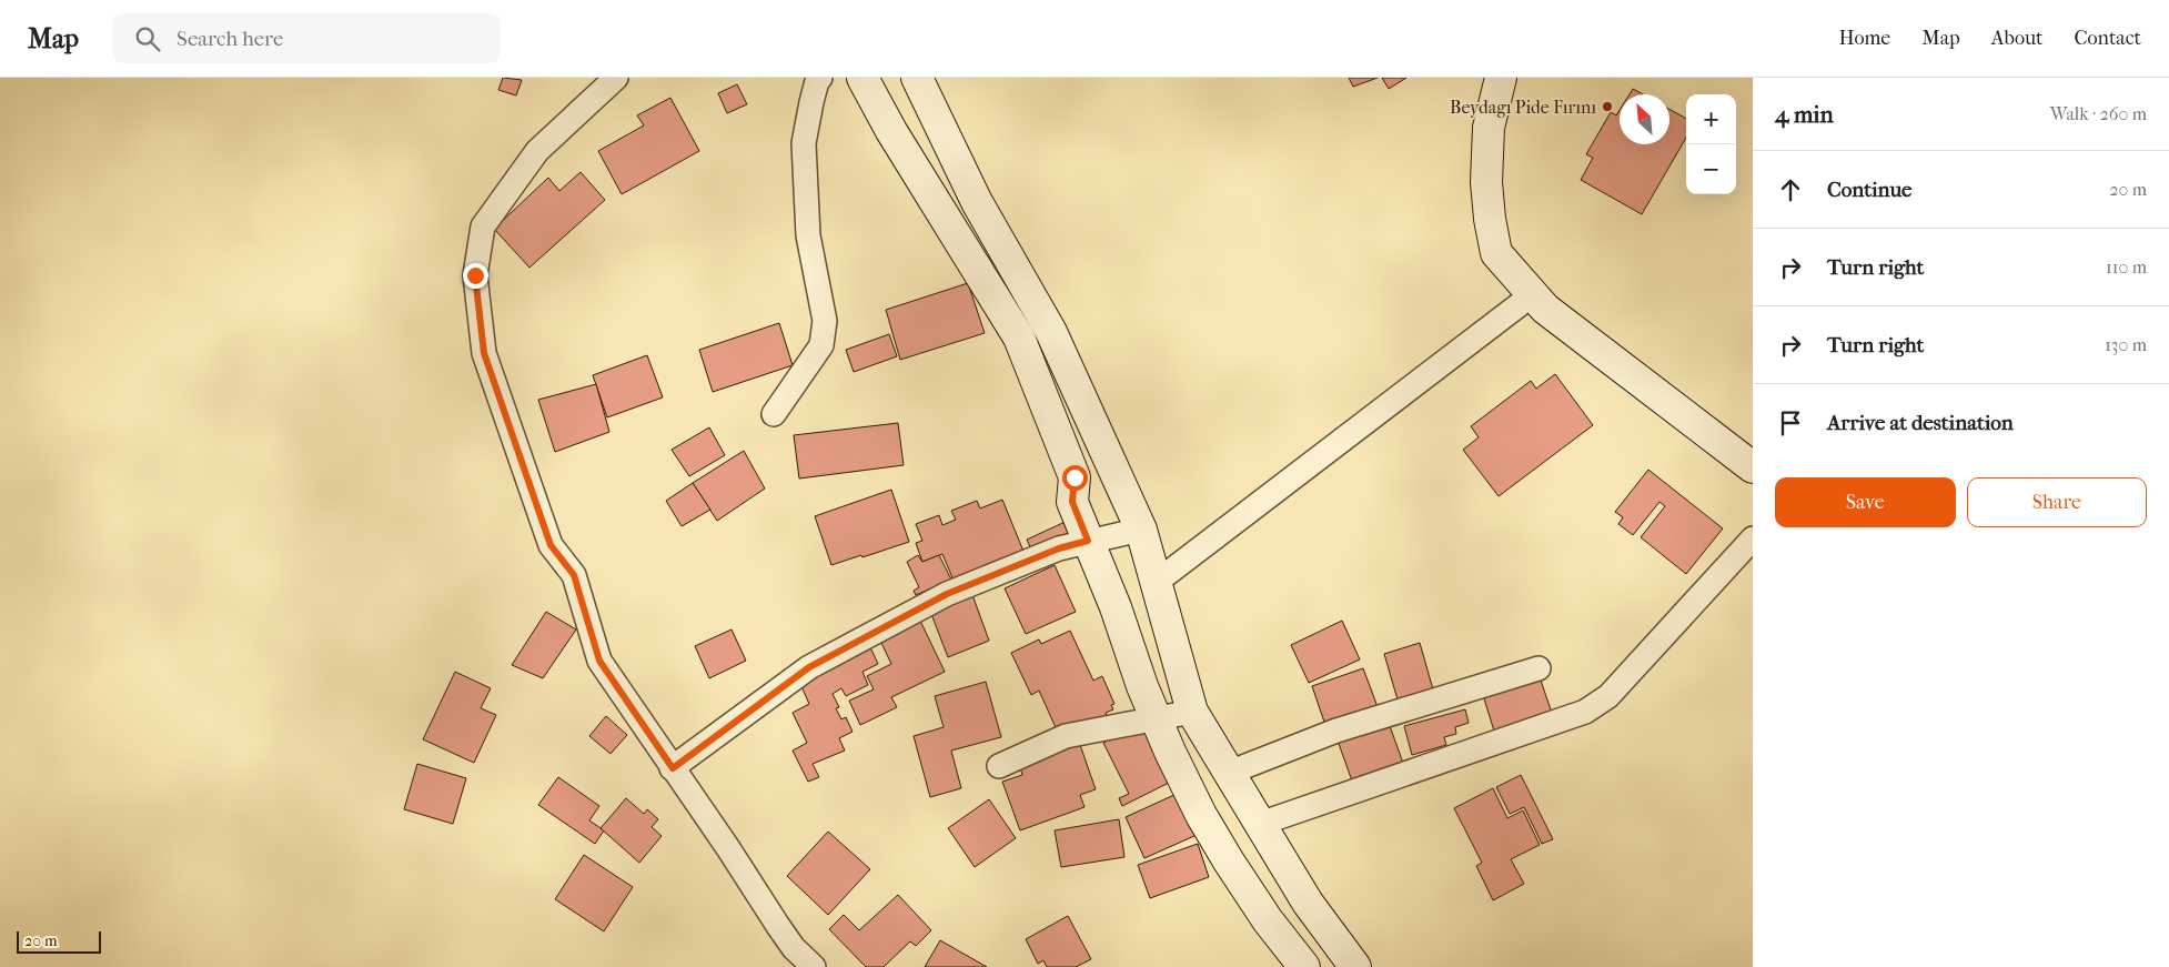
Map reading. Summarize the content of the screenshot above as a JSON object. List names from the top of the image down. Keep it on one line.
{"places":["Beydagı Pide Fırını"],"scale_bar":"20 m","north":"top left","page":{"header":"Map","search":"Search here","nav":["Home","Map","About","Contact"],"heading":["4 min","Walk · 260 m"],"map_buttons":["+","−"],"list":[["Continue","20 m"],["Turn right","110 m"],["Turn right","130 m"],"Arrive at destination"],"buttons":["Save","Share"],"scale":"20 m"}}
